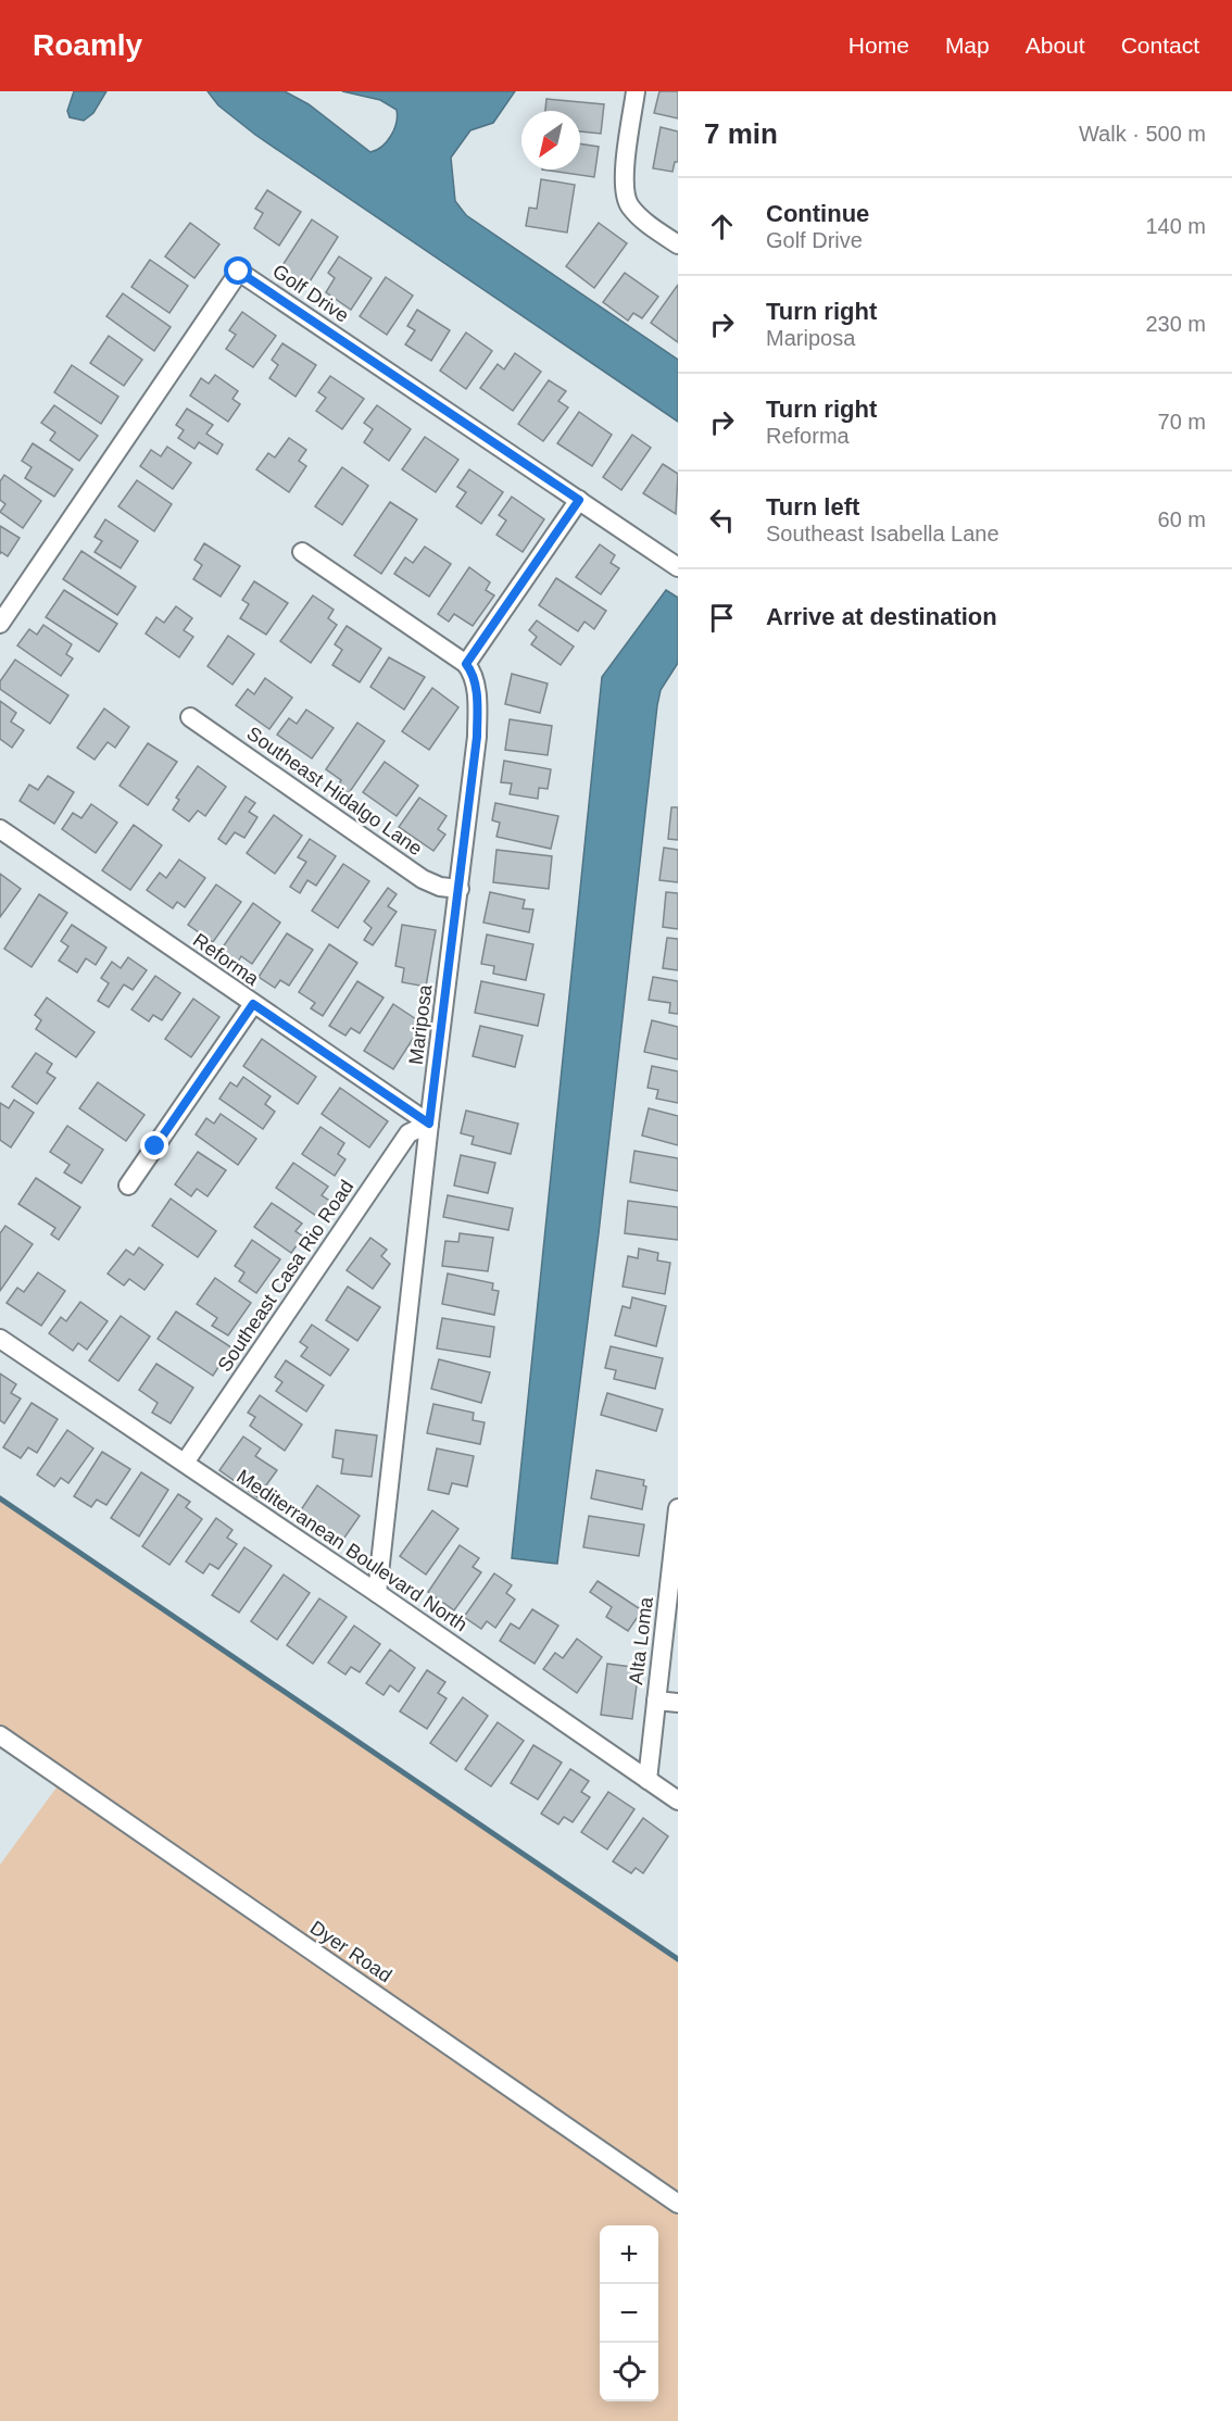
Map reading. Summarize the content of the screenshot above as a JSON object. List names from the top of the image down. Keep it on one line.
{"streets":{"street":["Golf Drive","Southeast Hidalgo Lane","Reforma","Mariposa","Southeast Casa Rio Road","Mediterranean Boulevard North","Alta Loma","Dyer Road"]},"crossings":[["Southeast Hidalgo Lane","Mariposa"],["Reforma","Mariposa"],["Reforma","Southeast Casa Rio Road"],["Mariposa","Southeast Casa Rio Road"],["Mariposa","Mediterranean Boulevard North"],["Southeast Casa Rio Road","Mediterranean Boulevard North"],["Mediterranean Boulevard North","Alta Loma"]],"north":"bottom left","page":{"header":"Roamly","nav":["Home","Map","About","Contact"],"heading":["7 min","Walk · 500 m"],"list":[["Continue","Golf Drive","140 m"],["Turn right","Mariposa","230 m"],["Turn right","Reforma","70 m"],["Turn left","Southeast Isabella Lane","60 m"],"Arrive at destination"],"map_buttons":["+","−"]}}
